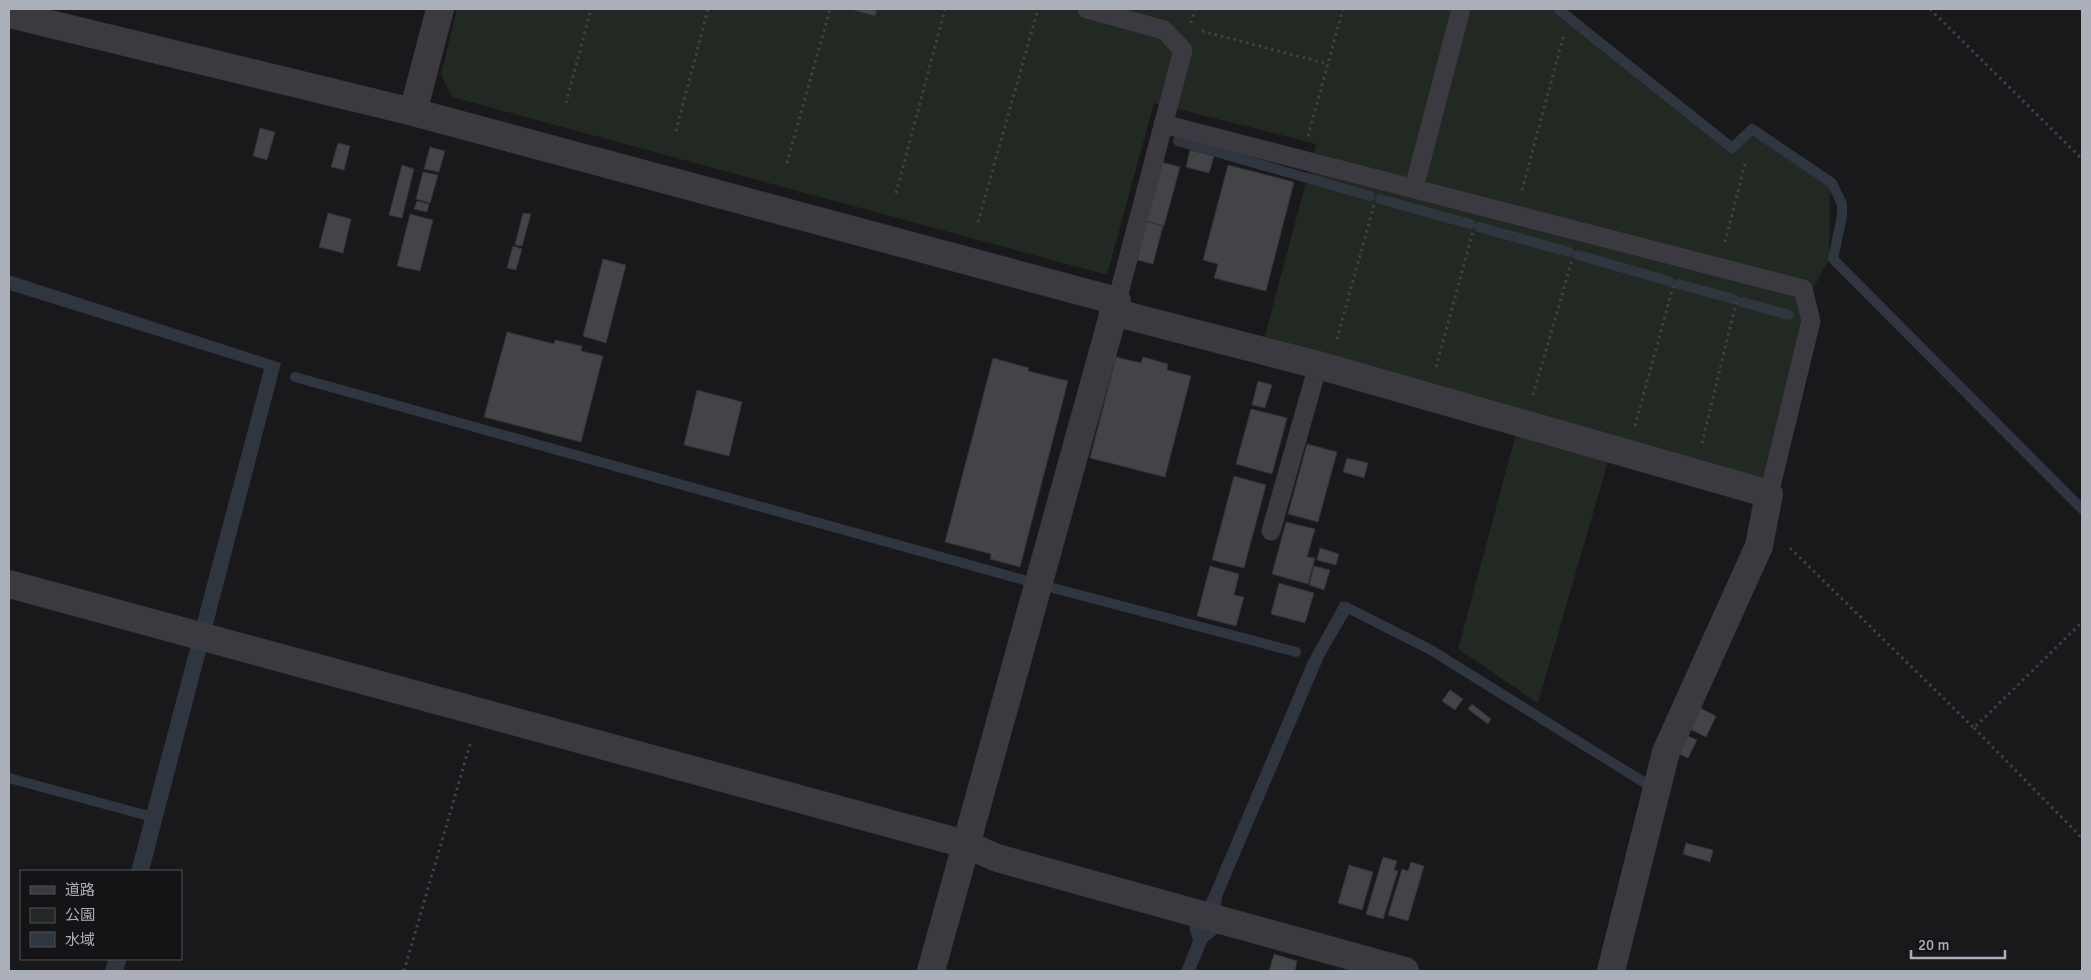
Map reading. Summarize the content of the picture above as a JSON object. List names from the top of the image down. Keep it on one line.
{"legend":["道路","公園","水域"],"scale_bar":"20 m"}
